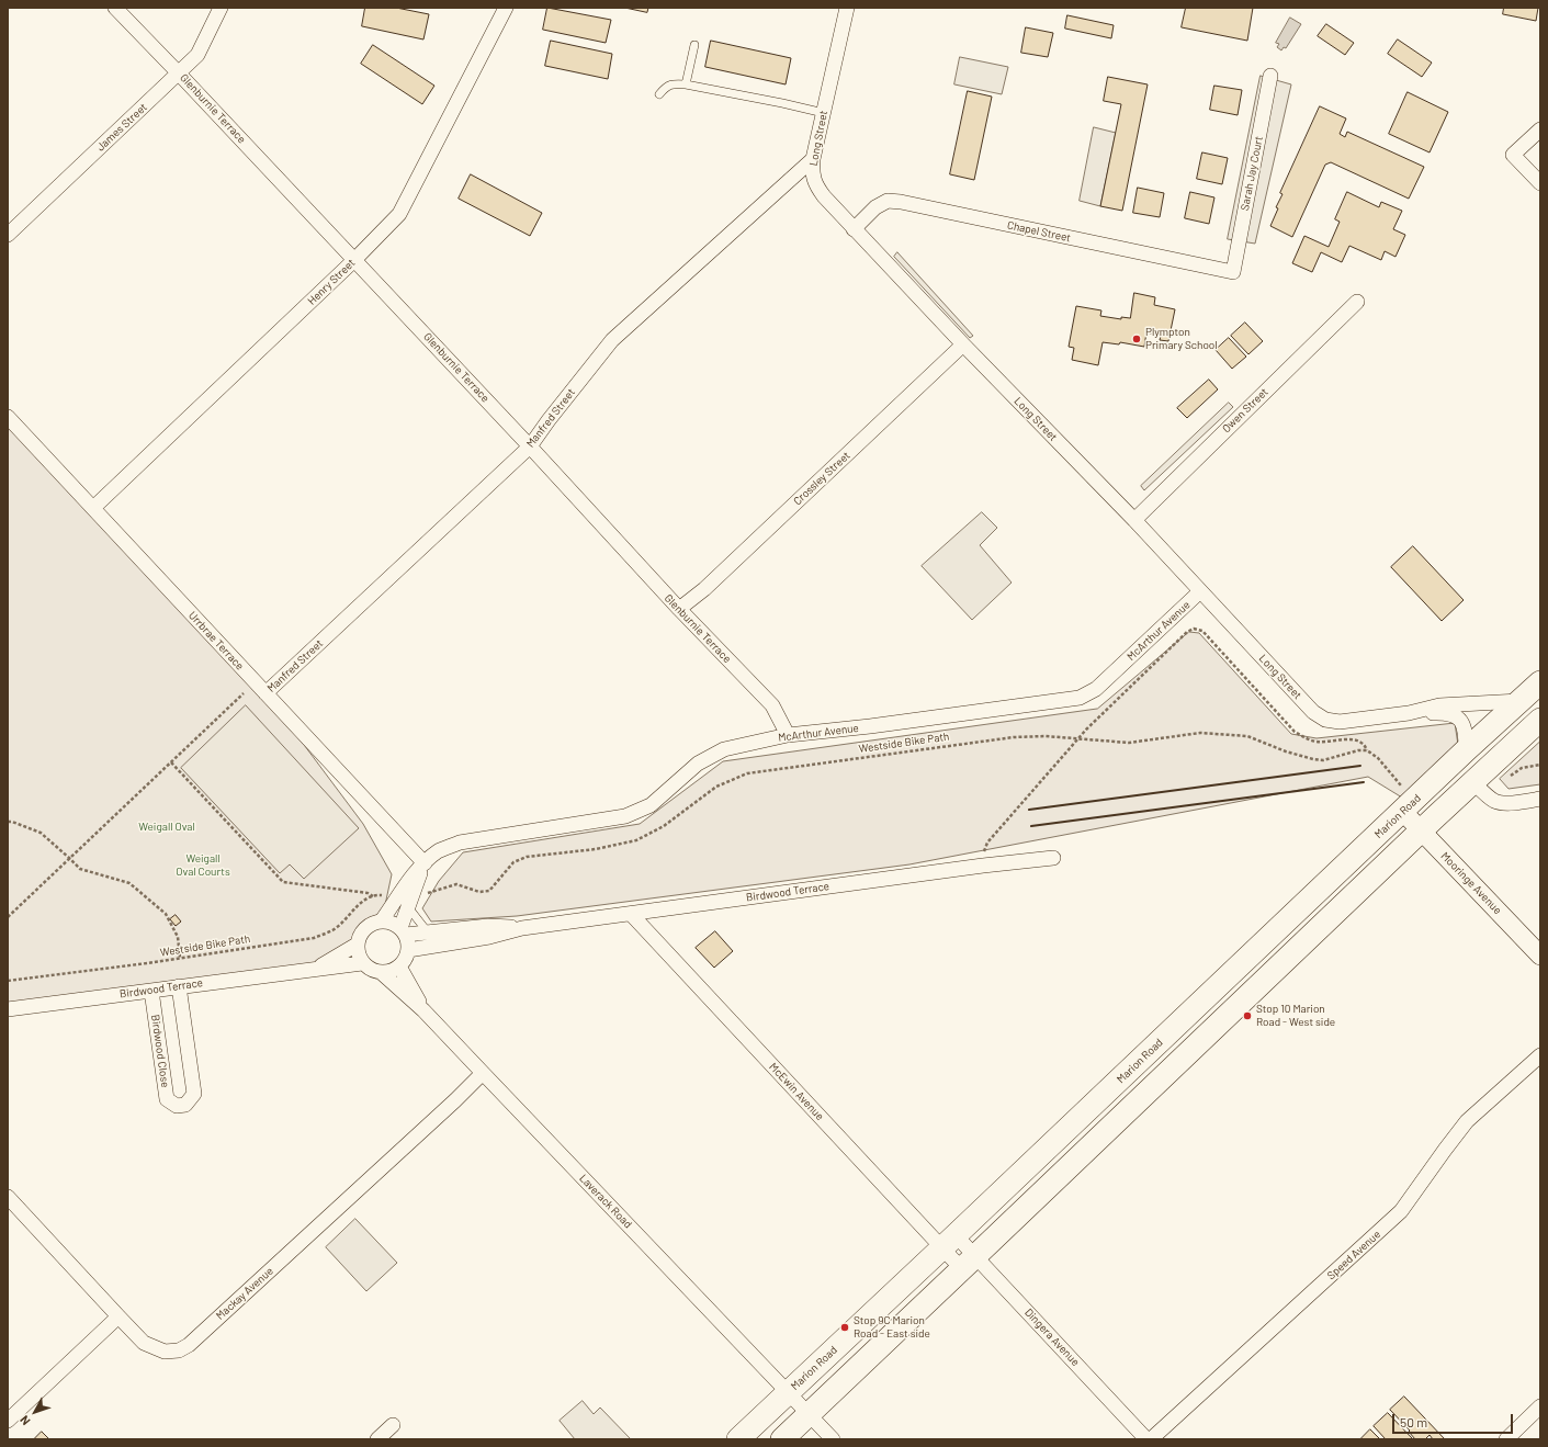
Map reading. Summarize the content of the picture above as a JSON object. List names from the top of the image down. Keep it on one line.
{"streets":{"main road":["Marion Road"],"street":["Glenburnie Terrace","James Street","Long Street","Sarah Jay Court","Chapel Street","Henry Street","Owen Street","Manfred Street","Crossley Street","McArthur Avenue","Urrbrae Terrace","Mooringe Avenue","Birdwood Terrace","Birdwood Close","McEwin Avenue","Laverack Road","Speed Avenue","Mackay Avenue","Dingera Avenue"],"path":["Westside Bike Path"]},"crossings":[["Glenburnie Terrace","James Street"],["Glenburnie Terrace","Henry Street"],["Glenburnie Terrace","Manfred Street"],["Glenburnie Terrace","Crossley Street"],["Glenburnie Terrace","McArthur Avenue"],["Long Street","Chapel Street"],["Long Street","Owen Street"],["Long Street","Manfred Street"],["Long Street","Crossley Street"],["Long Street","McArthur Avenue"],["Long Street","Marion Road"],["Sarah Jay Court","Chapel Street"],["Henry Street","Urrbrae Terrace"],["Manfred Street","Urrbrae Terrace"],["McArthur Avenue","Urrbrae Terrace"],["McArthur Avenue","Birdwood Terrace"],["McArthur Avenue","Laverack Road"],["Marion Road","Mooringe Avenue"],["Marion Road","McEwin Avenue"],["Marion Road","Laverack Road"],["Birdwood Terrace","Birdwood Close"],["Birdwood Terrace","McEwin Avenue"],["Birdwood Terrace","Laverack Road"],["McEwin Avenue","Dingera Avenue"],["Laverack Road","Mackay Avenue"]],"parks":["Weigall Oval","Weigall Oval Courts"],"places":["Plympton Primary School","Stop 10 Marion Road - West side","Stop 9C Marion Road - East side"],"scale_bar":"50 m","north":"bottom left"}
